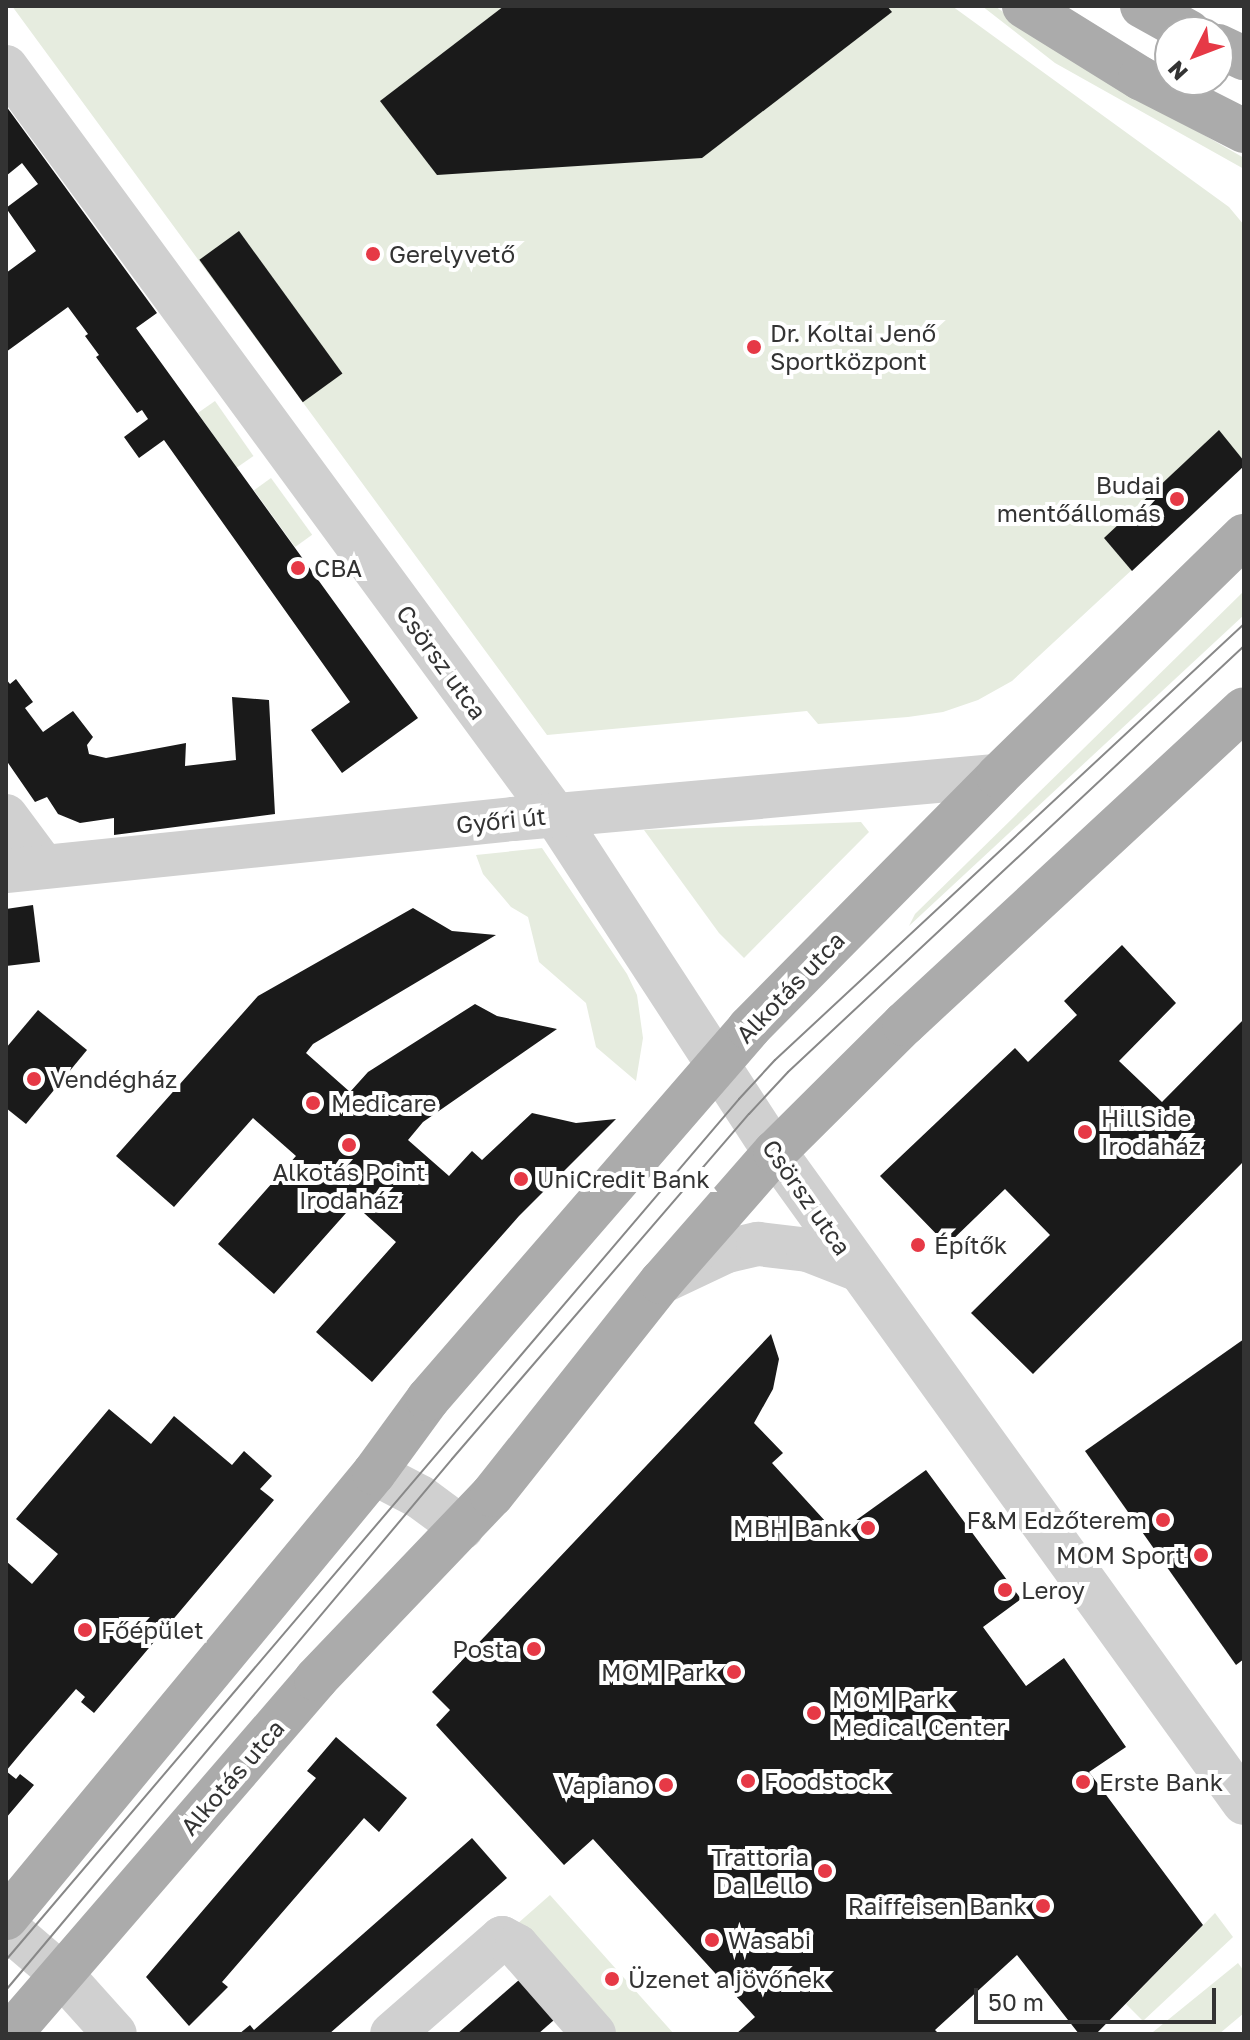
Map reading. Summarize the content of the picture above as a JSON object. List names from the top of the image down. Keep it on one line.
{"streets":{"main road":["Alkotás utca"],"street":["Csörsz utca","Győri út"]},"crossings":[["Csörsz utca","Győri út"],["Csörsz utca","Alkotás utca"],["Győri út","Alkotás utca"]],"places":["Gerelyvető","Dr. Koltai Jenő Sportközpont","Budai mentőállomás","CBA","Vendégház","Medicare","HillSide Irodaház","Alkotás Point Irodaház","UniCredit Bank","Építők","F&M Edzőterem","MBH Bank","MOM Sport","Leroy","Főépület","Posta","MOM Park","MOM Park Medical Center","Foodstock","Erste Bank","Vapiano","Trattoria Da Lello","Raiffeisen Bank","Wasabi","Üzenet a jövőnek"],"scale_bar":"50 m","north":"bottom left"}
